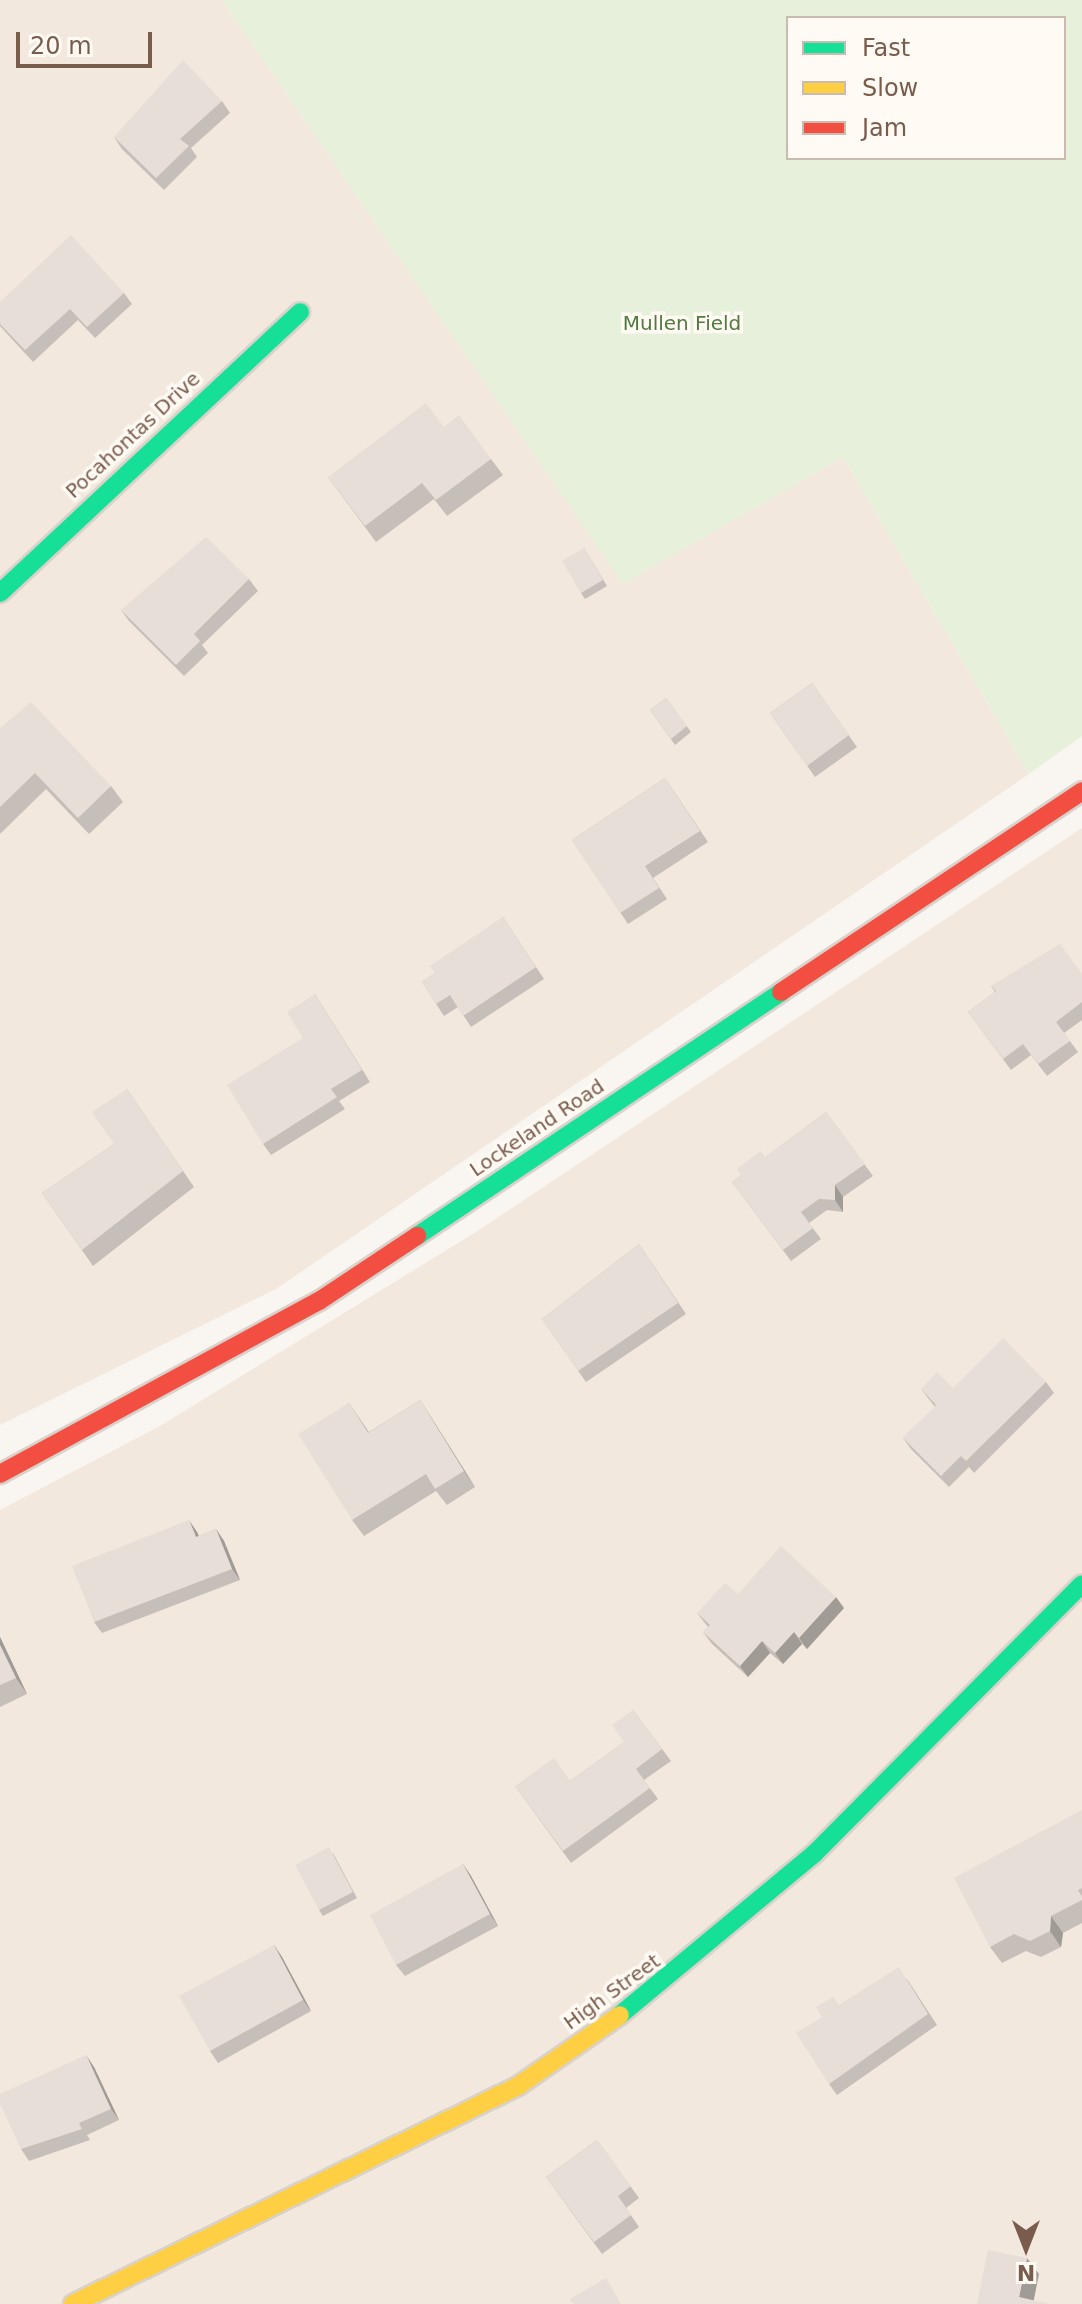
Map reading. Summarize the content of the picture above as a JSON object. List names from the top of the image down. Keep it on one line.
{"streets":{"street":["Pocahontas Drive","Lockeland Road","High Street"]},"parks":["Mullen Field"],"legend":["Fast","Slow","Jam"],"scale_bar":"20 m","north":"bottom"}
